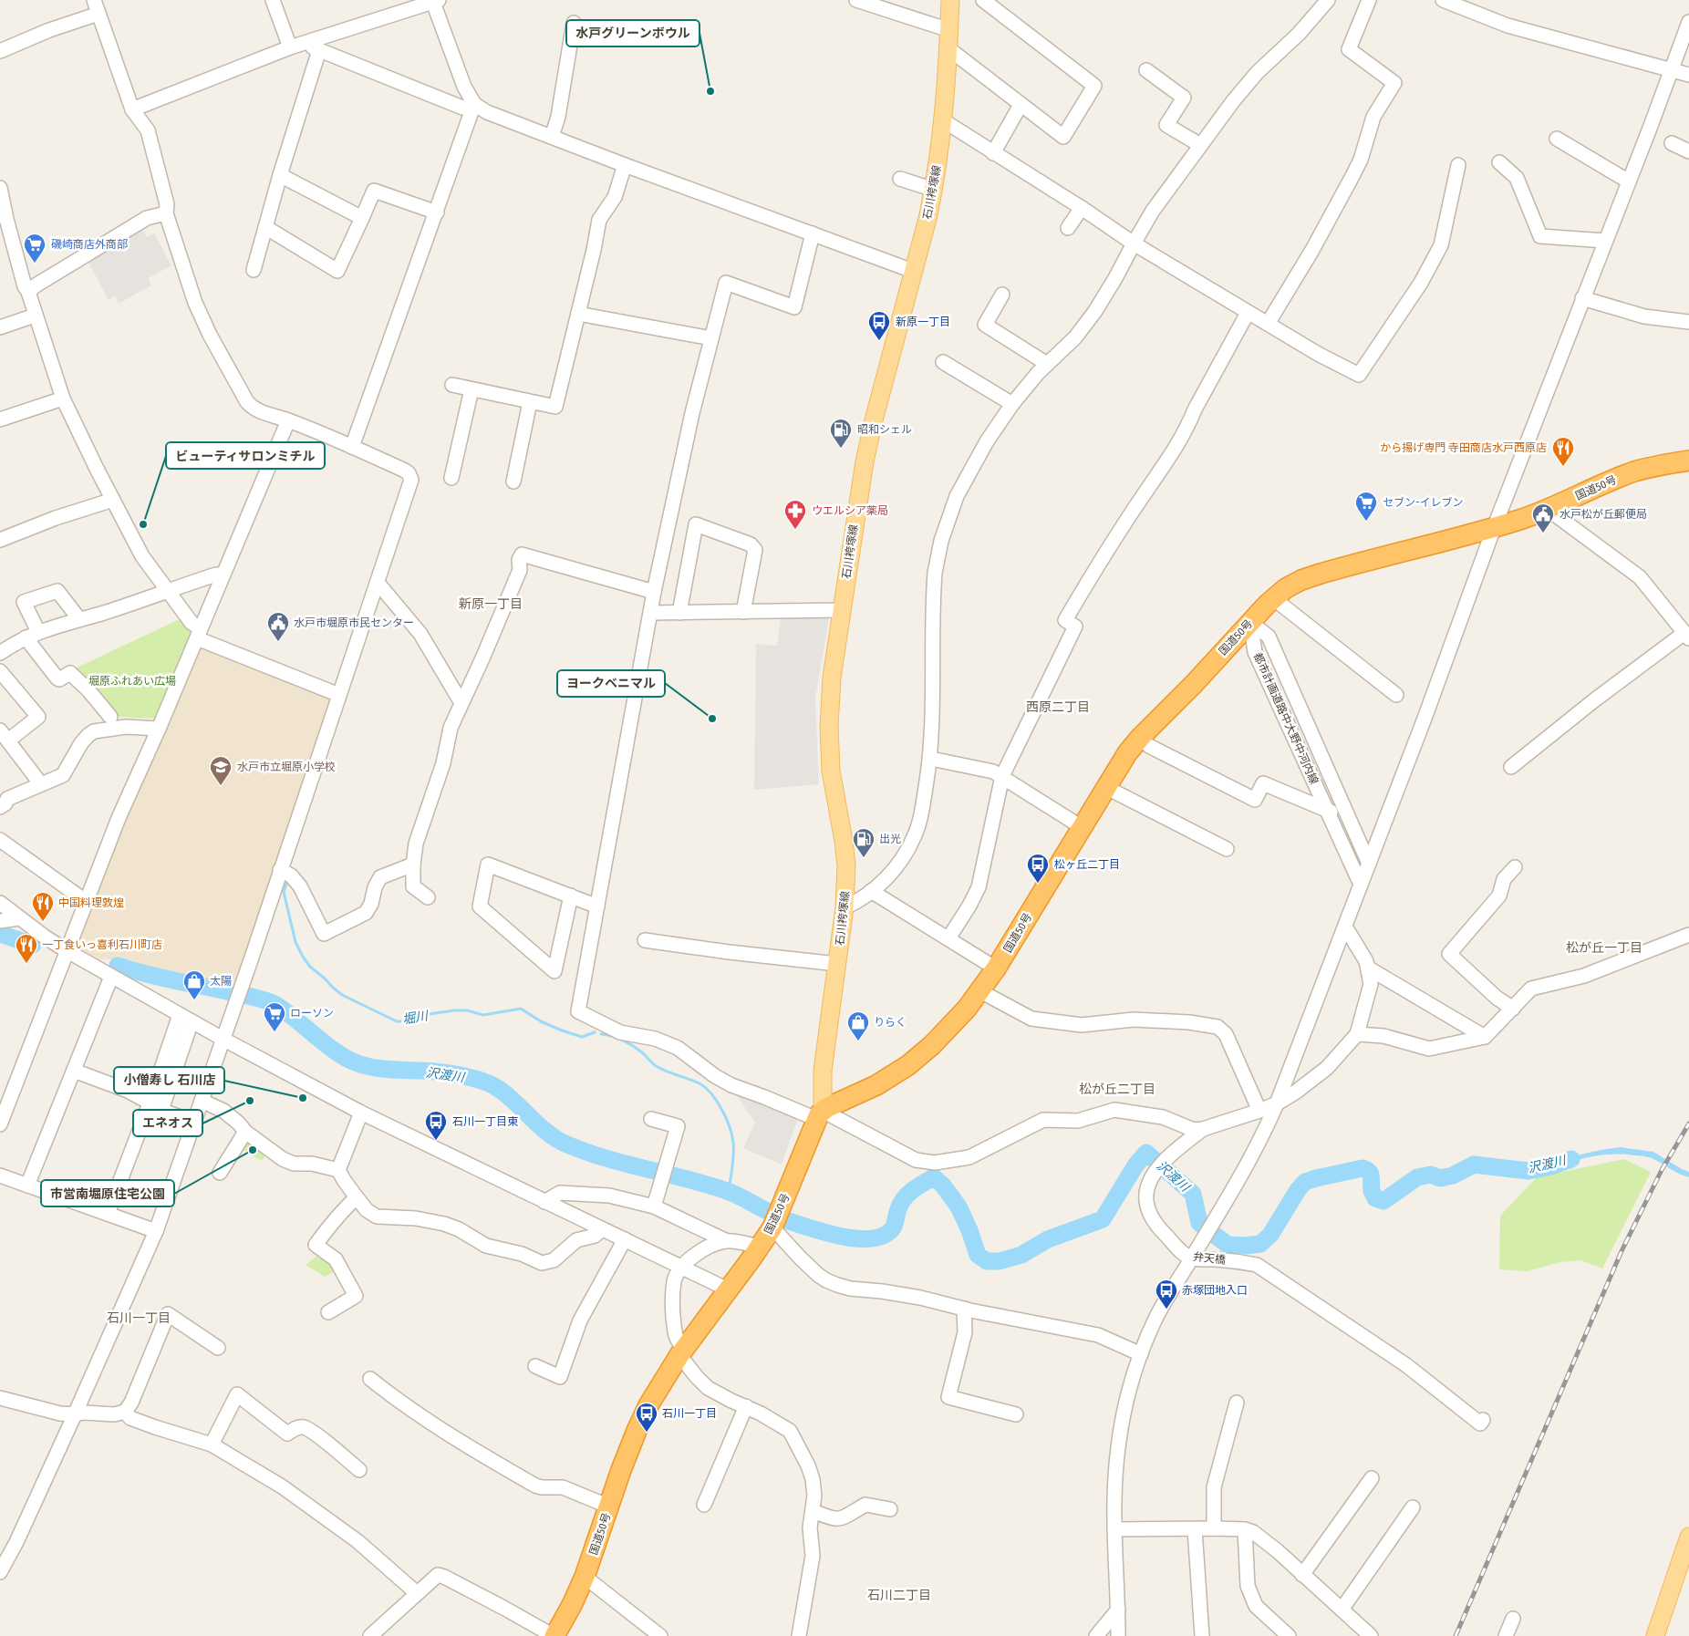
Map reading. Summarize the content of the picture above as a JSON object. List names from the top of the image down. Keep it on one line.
{"streets":{"highway":["国道50号"],"main road":["石川袴塚線"],"street":["都市計画道路中大野中河内線","弁天橋"]},"crossings":[["石川袴塚線","国道50号"],["国道50号","都市計画道路中大野中河内線"]],"districts":["新原一丁目","西原二丁目","松が丘一丁目","松が丘二丁目","石川一丁目","石川二丁目"],"water":["堀川","沢渡川"],"parks":["堀原ふれあい広場"],"places":{"other":["水戸グリーンボウル","ビューティサロンミチル","ヨークベニマル","小僧寿し 石川店","エネオス","市営南堀原住宅公園"],"supermarket":["磯崎商店外商部","セブン-イレブン","ローソン"],"bus stop":["新原一丁目","松ヶ丘二丁目","石川一丁目東","赤塚団地入口","石川一丁目"],"fuel station":["昭和シェル","出光"],"restaurant":["から揚げ専門 寺田商店水戸西原店","中国料理敦煌","一丁食いっ喜利石川町店"],"pharmacy":["ウエルシア薬局"],"public building":["水戸松が丘郵便局","水戸市堀原市民センター"],"school or university":["水戸市立堀原小学校"],"shop":["太陽","りらく"]}}
